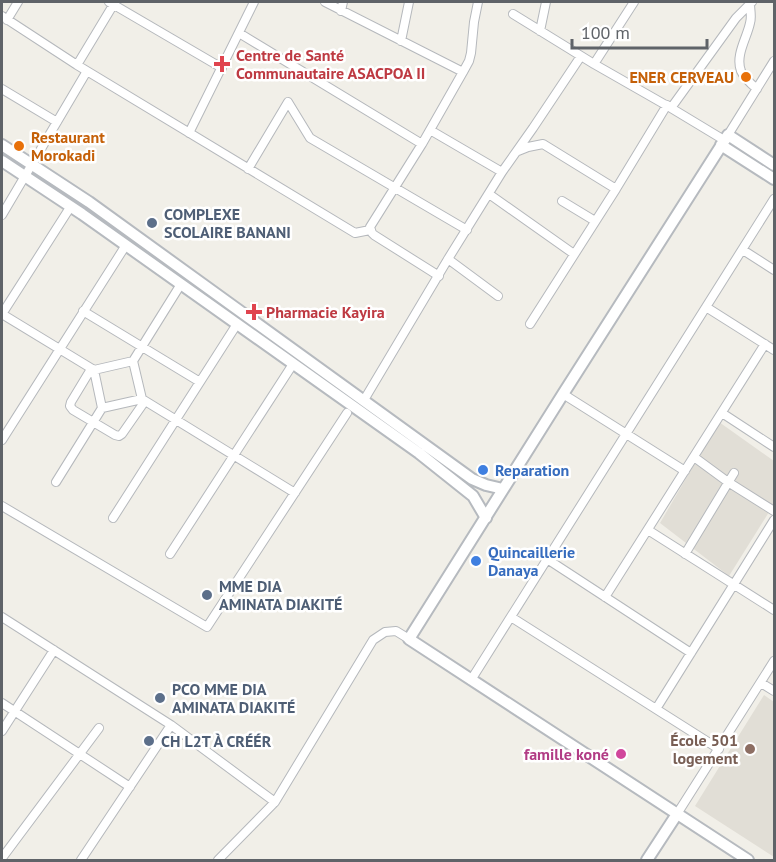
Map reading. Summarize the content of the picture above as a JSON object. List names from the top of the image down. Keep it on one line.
{"places":{"health":["Centre de Santé Communautaire ASACPOA II","Pharmacie Kayira"],"other":["ENER CERVEAU","Restaurant Morokadi","COMPLEXE SCOLAIRE BANANI","Reparation","Quincaillerie Danaya","MME DIA AMINATA DIAKITÉ","PCO MME DIA AMINATA DIAKITÉ","CH L2T À CRÉÉR","École 501 logement","famille koné"]},"scale_bar":"100 m"}
